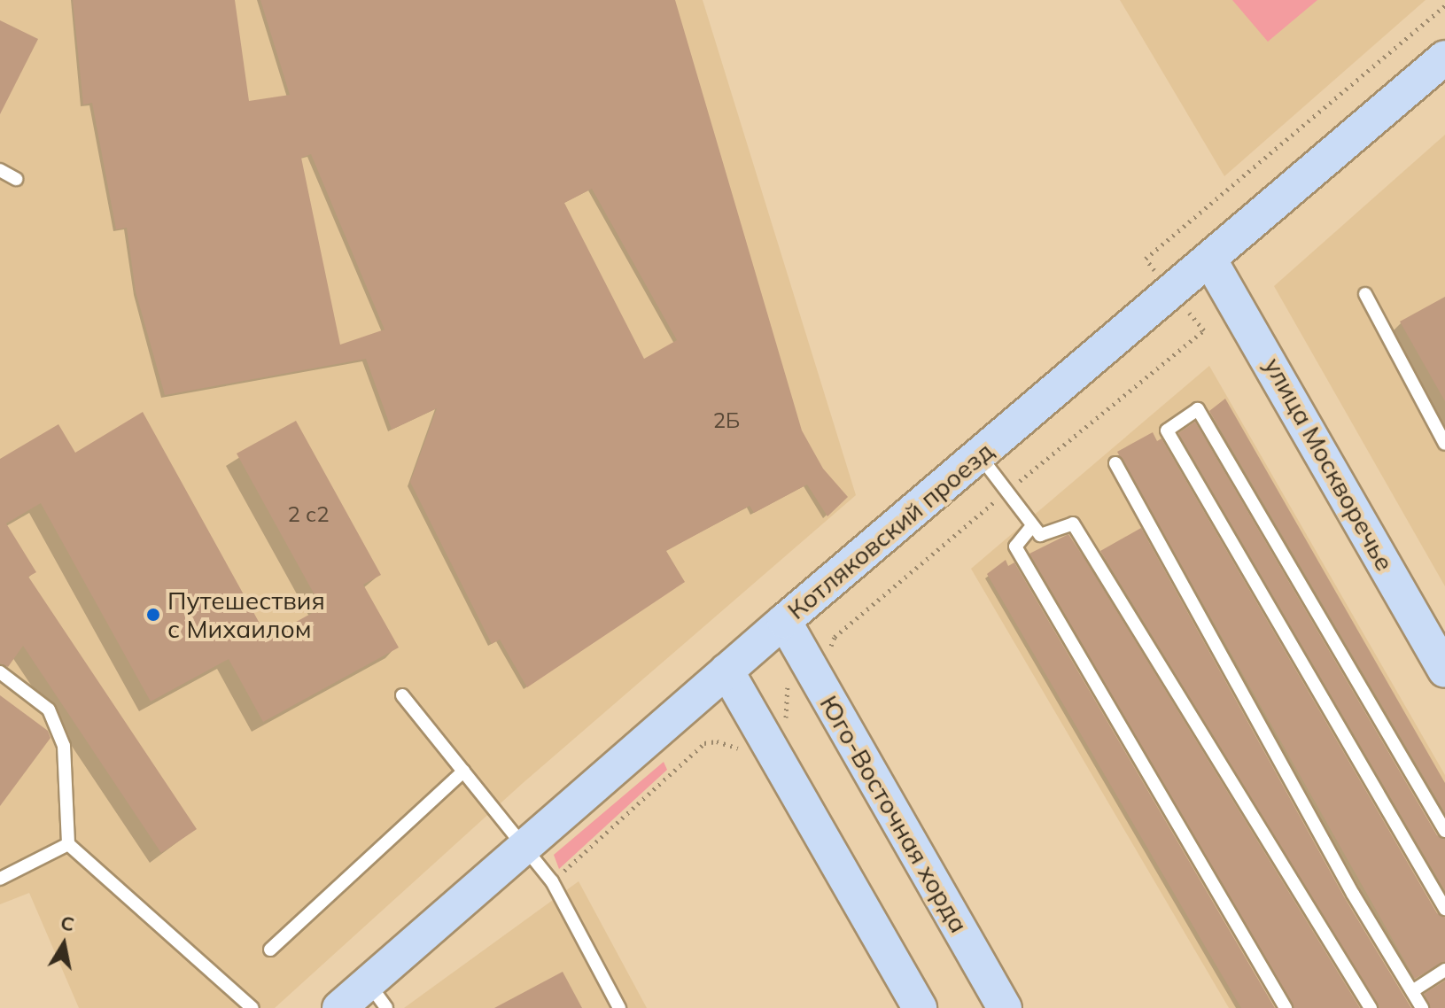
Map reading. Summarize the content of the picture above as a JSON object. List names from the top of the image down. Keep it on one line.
{"streets":{"main road":["улица Москворечье","Котляковский проезд","Юго-Восточная хорда"]},"crossings":[["улица Москворечье","Котляковский проезд"],["Котляковский проезд","Юго-Восточная хорда"]],"places":["Путешествия с Михаилом"],"house_numbers":["2Б","2 с2"],"north":"top"}
